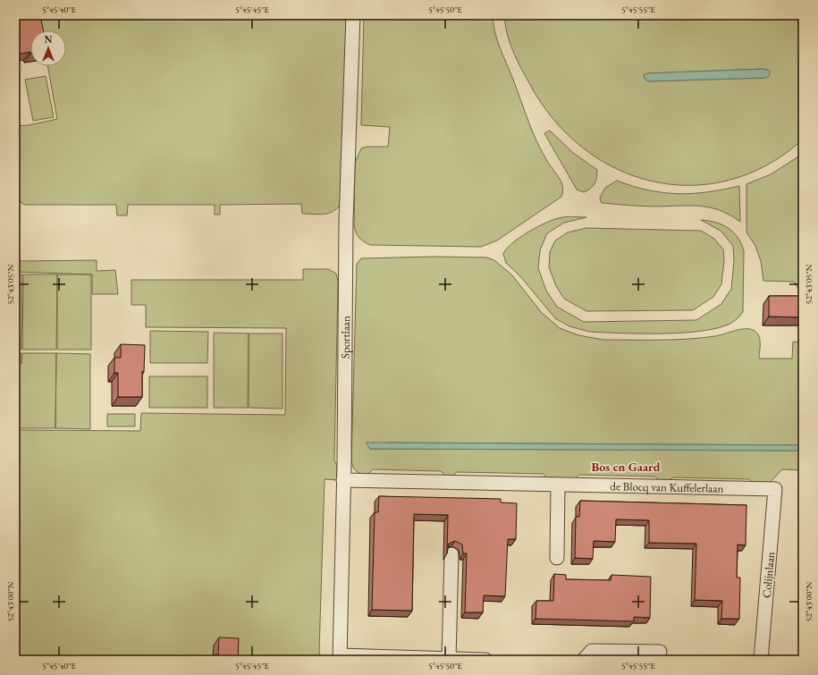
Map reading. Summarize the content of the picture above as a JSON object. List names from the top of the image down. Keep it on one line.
{"streets":{"street":["Sportlaan","de Blocq van Kuffelerlaan","Colijnlaan"]},"crossings":[["Sportlaan","de Blocq van Kuffelerlaan"],["de Blocq van Kuffelerlaan","Colijnlaan"]],"districts":["Bos en Gaard"],"north":"top","coordinates":["5°45'40\"E","5°45'45\"E","5°45'50\"E","5°45'55\"E","52°43'05\"N","52°43'00\"N"]}
